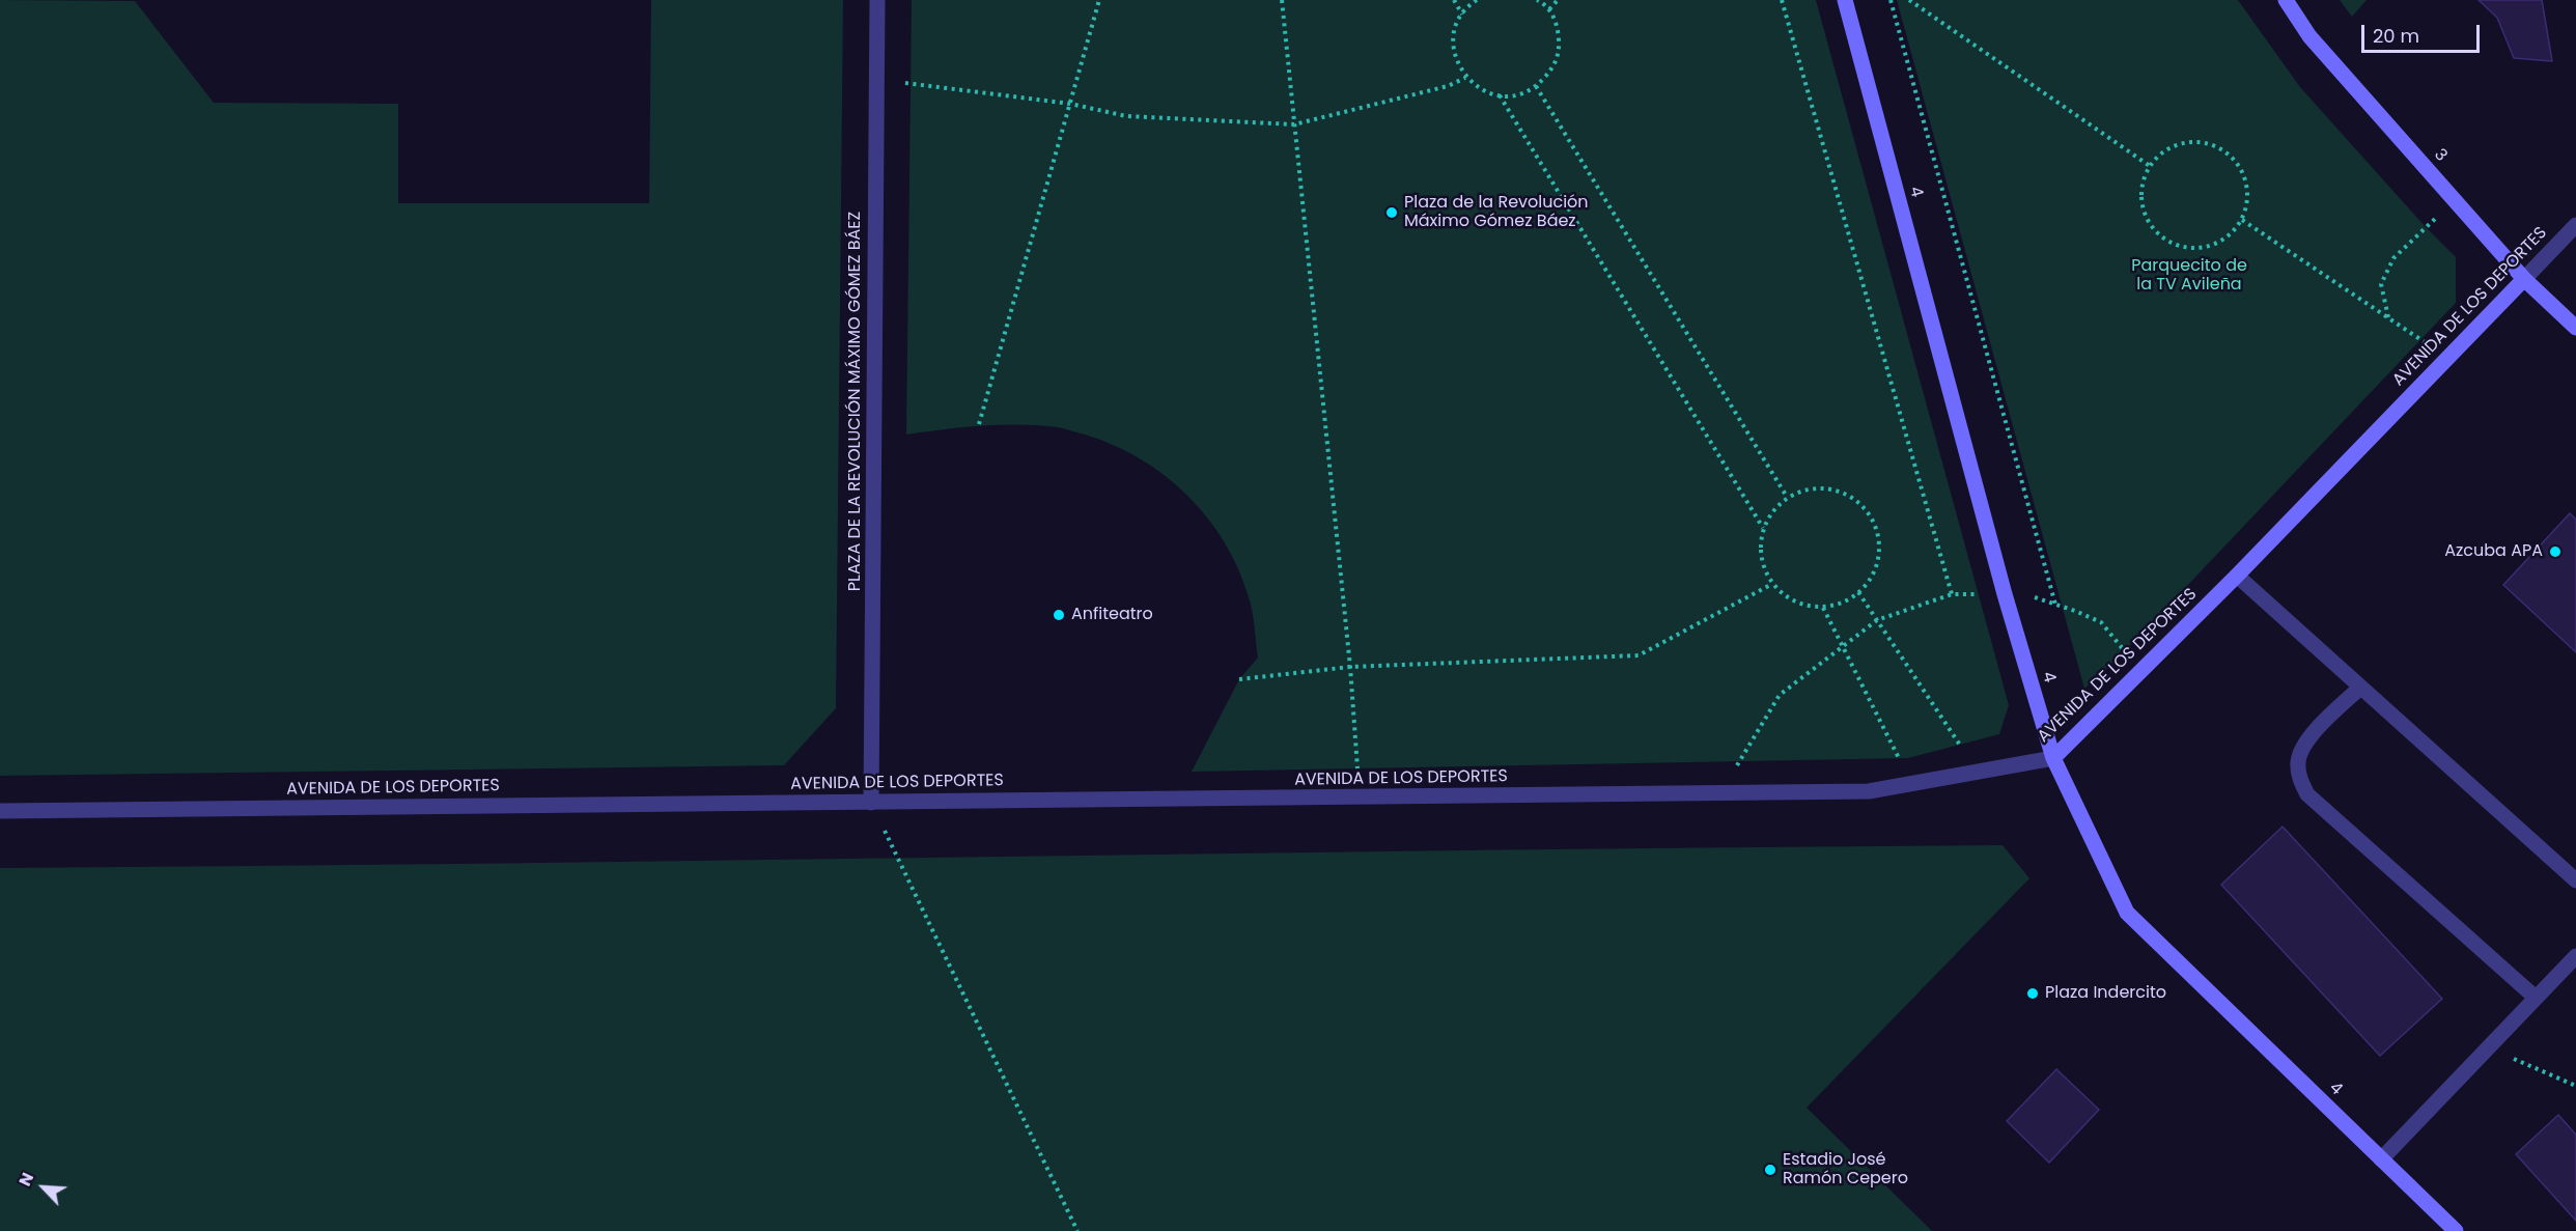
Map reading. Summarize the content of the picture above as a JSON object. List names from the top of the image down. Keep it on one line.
{"streets":{"main road":["3","4","AVENIDA DE LOS DEPORTES"],"street":["PLAZA DE LA REVOLUCIÓN MÁXIMO GÓMEZ BÁEZ"]},"crossings":[["3","AVENIDA DE LOS DEPORTES"],["4","AVENIDA DE LOS DEPORTES"],["AVENIDA DE LOS DEPORTES","PLAZA DE LA REVOLUCIÓN MÁXIMO GÓMEZ BÁEZ"]],"parks":["Parquecito de la TV Avileña"],"places":["Plaza de la Revolución Máximo Gómez Báez","Azcuba APA","Anfiteatro","Plaza Indercito","Estadio José Ramón Cepero"],"scale_bar":"20 m","north":"top left"}
